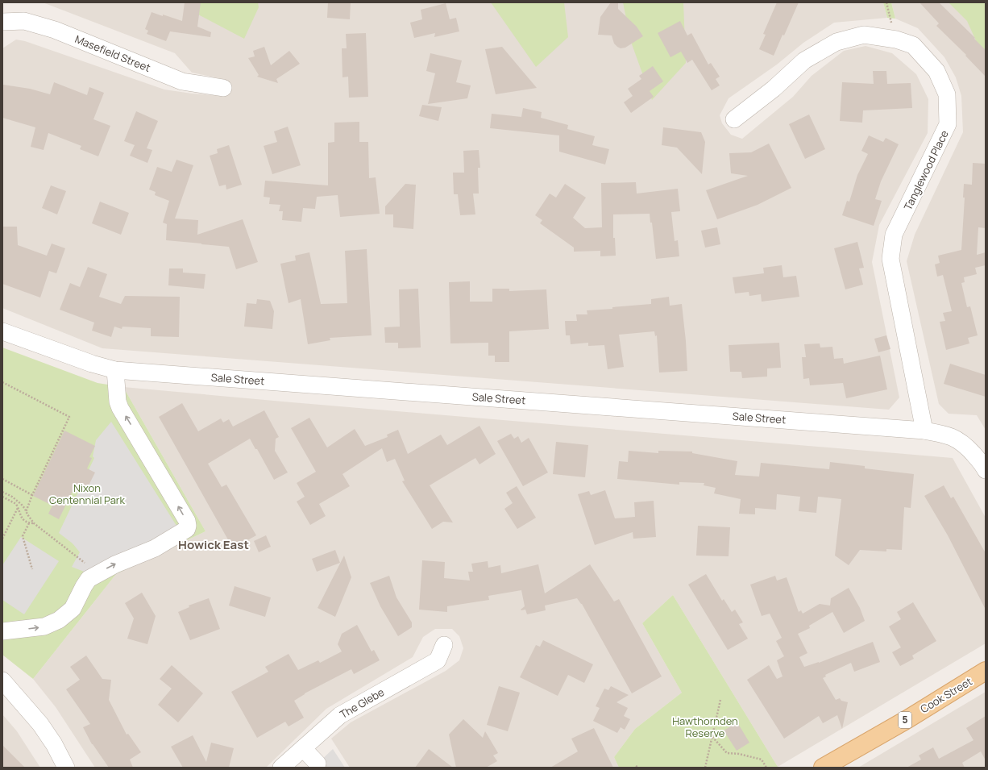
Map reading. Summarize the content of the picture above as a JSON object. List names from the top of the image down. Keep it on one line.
{"streets":{"main road":["Cook Street","5"],"street":["Masefield Street","Tanglewood Place","Sale Street","The Glebe"]},"crossings":[["Tanglewood Place","Sale Street"]],"districts":["Howick East"],"parks":["Nixon Centennial Park","Hawthornden Reserve"]}
